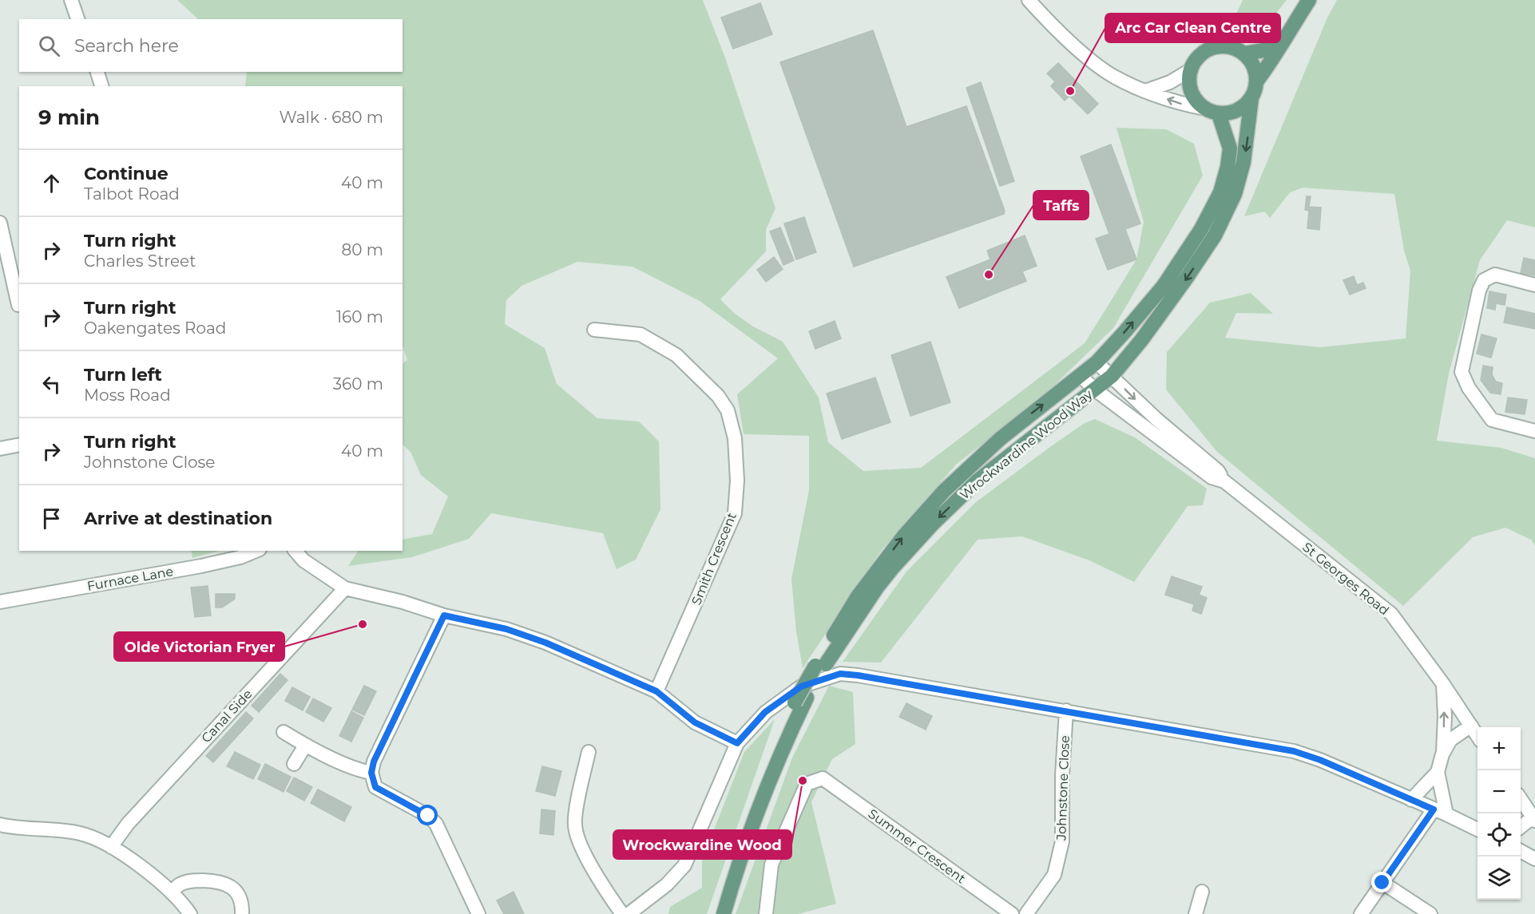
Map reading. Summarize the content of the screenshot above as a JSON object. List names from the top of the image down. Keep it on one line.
{"streets":{"main road":["Wrockwardine Wood Way"],"street":["Smith Crescent","Furnace Lane","St Georges Road","Canal Side","Johnstone Close","Summer Crescent"]},"crossings":[["Wrockwardine Wood Way","St Georges Road"]],"places":["Arc Car Clean Centre","Taffs","Olde Victorian Fryer","Wrockwardine Wood"],"page":{"search":"Search here","heading":["9 min","Walk · 680 m"],"list":[["Continue","Talbot Road","40 m"],["Turn right","Charles Street","80 m"],["Turn right","Oakengates Road","160 m"],["Turn left","Moss Road","360 m"],["Turn right","Johnstone Close","40 m"],"Arrive at destination"],"map_buttons":["+","−"]}}
